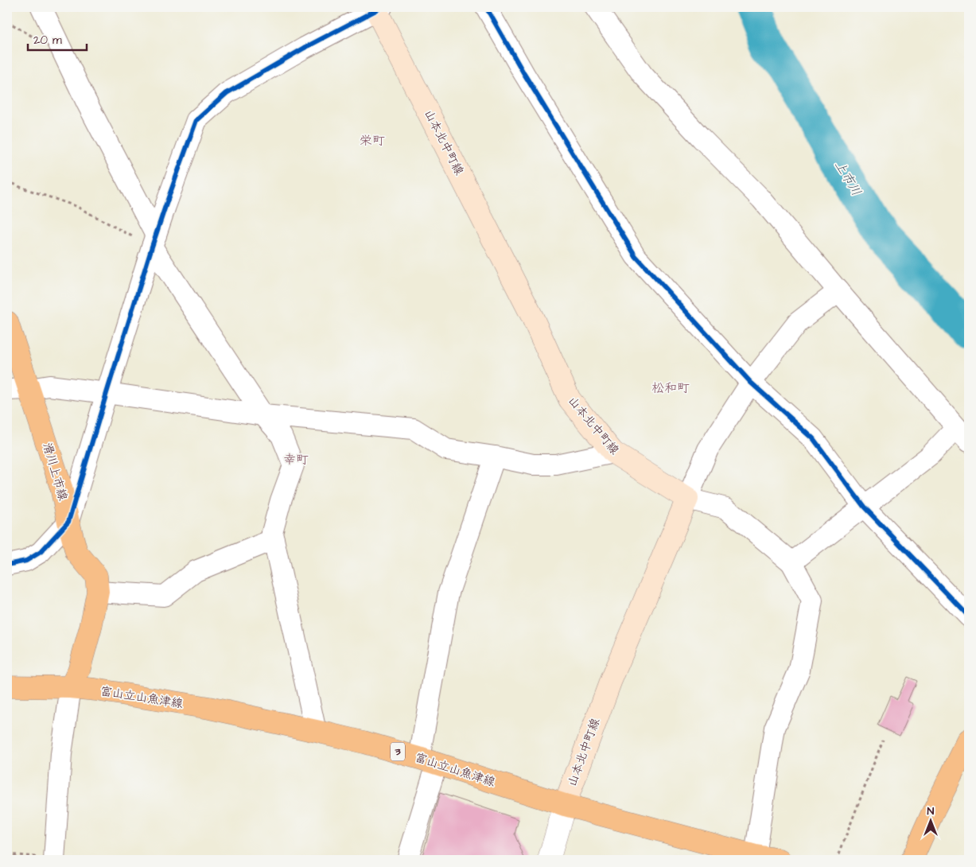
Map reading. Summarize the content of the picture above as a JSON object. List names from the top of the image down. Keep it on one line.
{"streets":{"main road":["山本北中町線","滑川上市線","富山立山魚津線","3"]},"crossings":[["山本北中町線","富山立山魚津線"],["滑川上市線","富山立山魚津線"]],"districts":["栄町","松和町","幸町"],"water":["上市川"],"scale_bar":"20 m","north":"top"}
